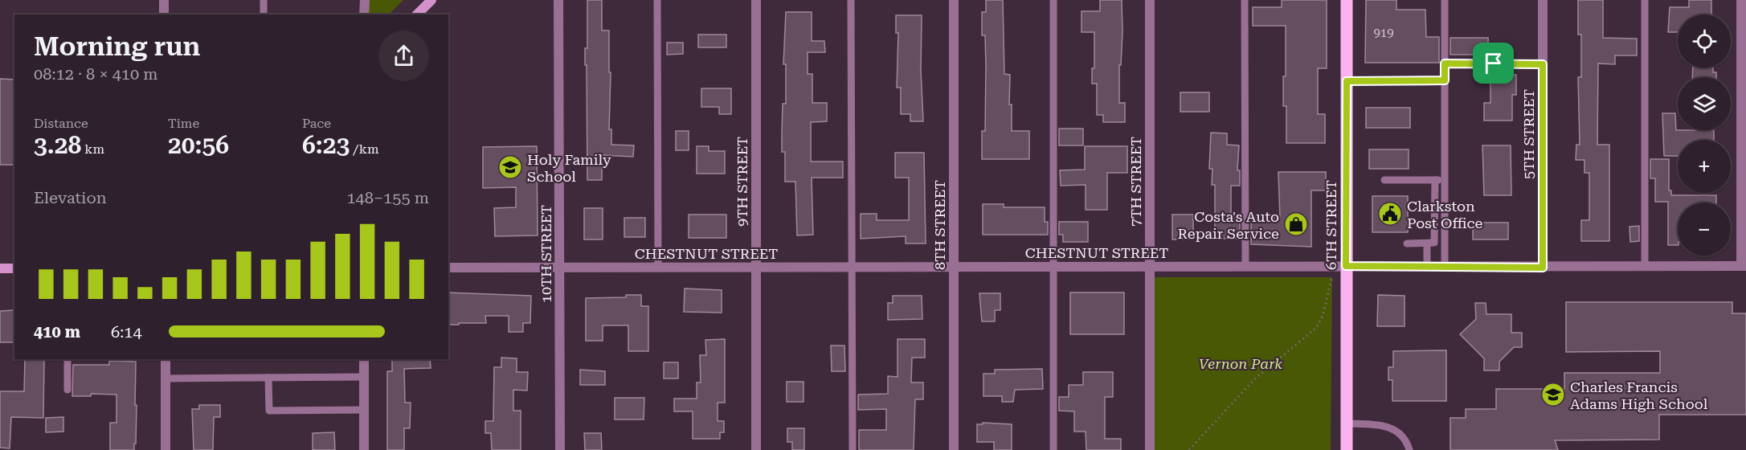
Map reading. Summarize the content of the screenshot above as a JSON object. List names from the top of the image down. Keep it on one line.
{"streets":{"main road":["6TH STREET"],"street":["5TH STREET","9TH STREET","7TH STREET","8TH STREET","CHESTNUT STREET","10TH STREET"]},"crossings":[["5TH STREET","CHESTNUT STREET"],["9TH STREET","CHESTNUT STREET"],["7TH STREET","CHESTNUT STREET"],["8TH STREET","CHESTNUT STREET"],["6TH STREET","CHESTNUT STREET"],["CHESTNUT STREET","10TH STREET"]],"parks":["Vernon Park"],"places":{"school or university":["Holy Family School","Charles Francis Adams High School"],"public building":["Clarkston Post Office"],"shop":["Costa's Auto Repair Service"]},"house_numbers":["919"],"page":{"map_buttons":["+","−"],"heading":["Morning run","08:12 · 8 × 410 m"],"stats":[["Distance","3.28 km"],["Time","20:56"],["Pace","6:23 /km"]],"chart":["Elevation","148–155 m"],"list":[{"name":"410 m","note":"6:14"}]}}
